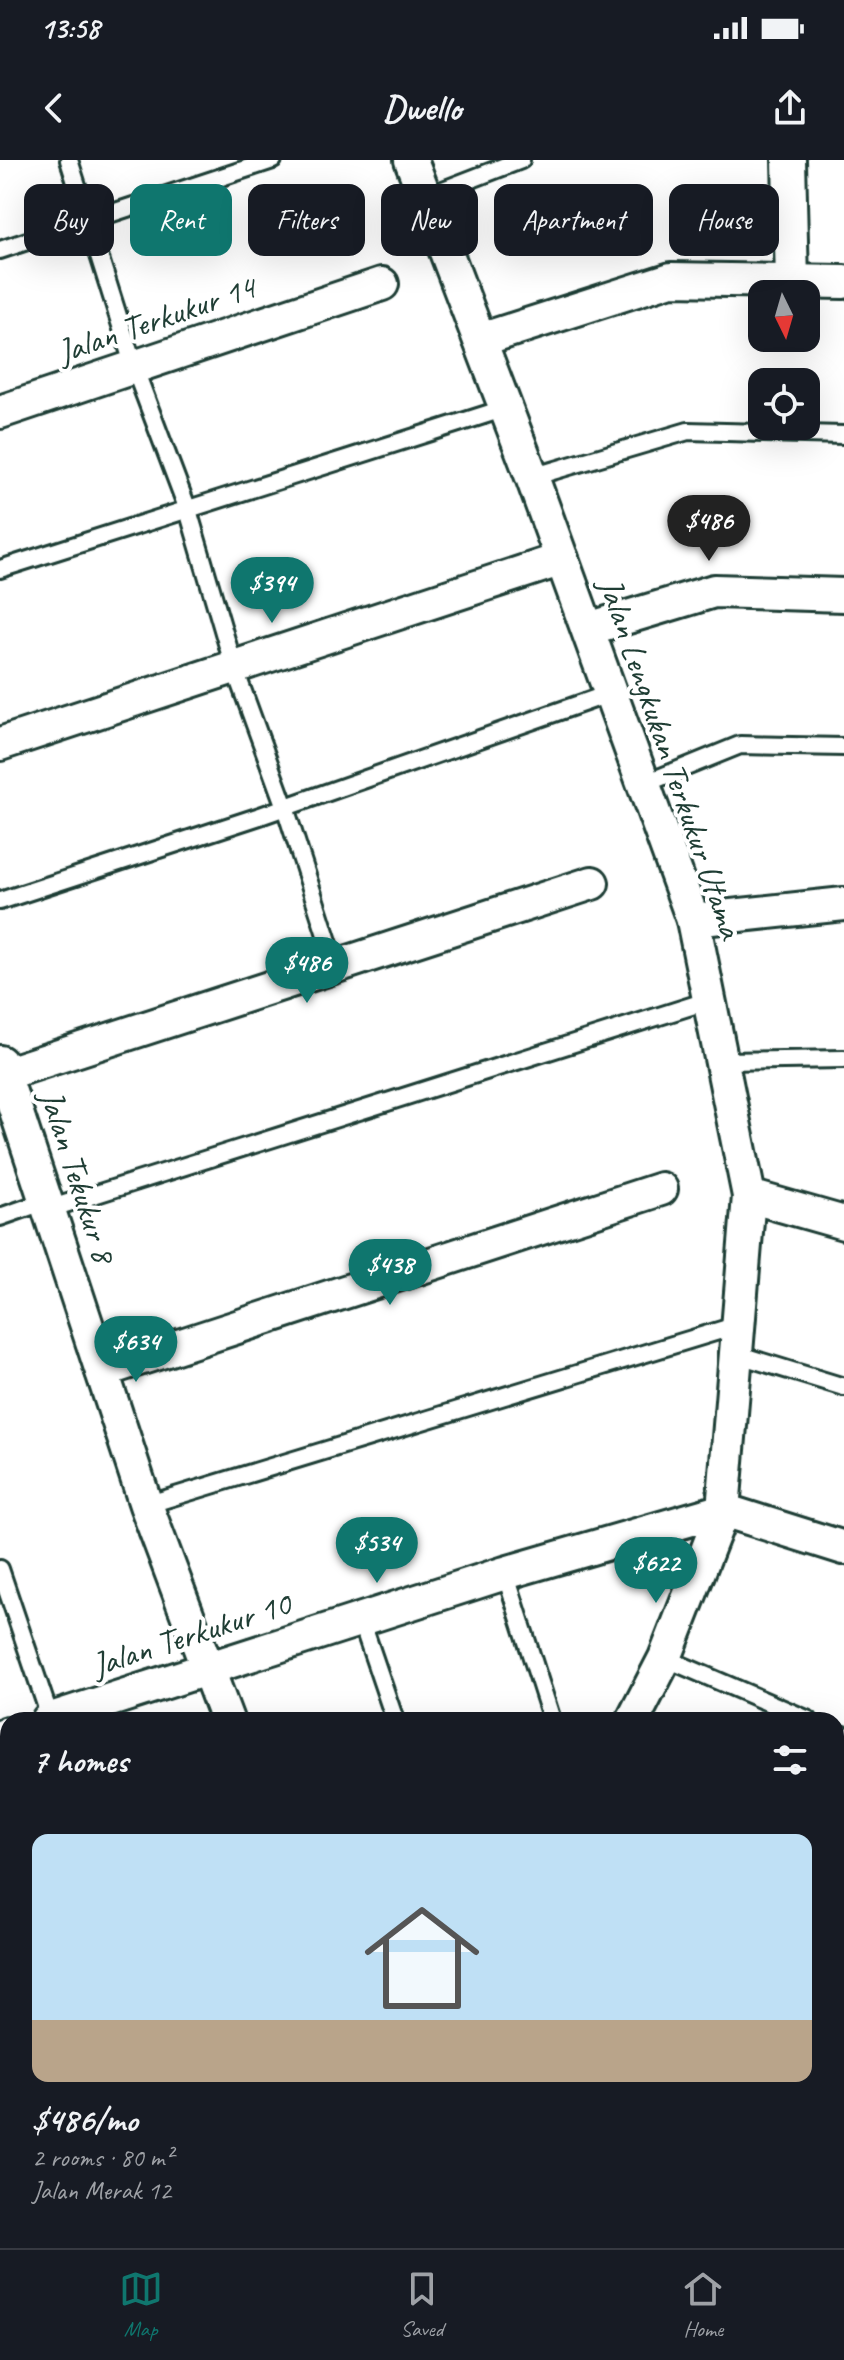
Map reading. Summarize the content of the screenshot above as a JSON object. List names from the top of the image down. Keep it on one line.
{"streets":{"street":["Jalan Terkukur 14","Jalan Lengkukan Terkukur Utama","Jalan Tekukur 8","Jalan Terkukur 10"]},"crossings":[["Jalan Lengkukan Terkukur Utama","Jalan Terkukur 10"],["Jalan Tekukur 8","Jalan Terkukur 10"]],"north":"bottom","page":{"status":"13:58","header":"Dwello","chip":["Buy","Rent","Filters","New","Apartment","House"],"price":["$486","$394","$486","$438","$634","$534","$622"],"heading":"7 homes","list":[{"name":"$486/mo","note":"2 rooms · 80 m² · Jalan Merak 12"}],"tabs":["Map","Saved","Home"]}}
